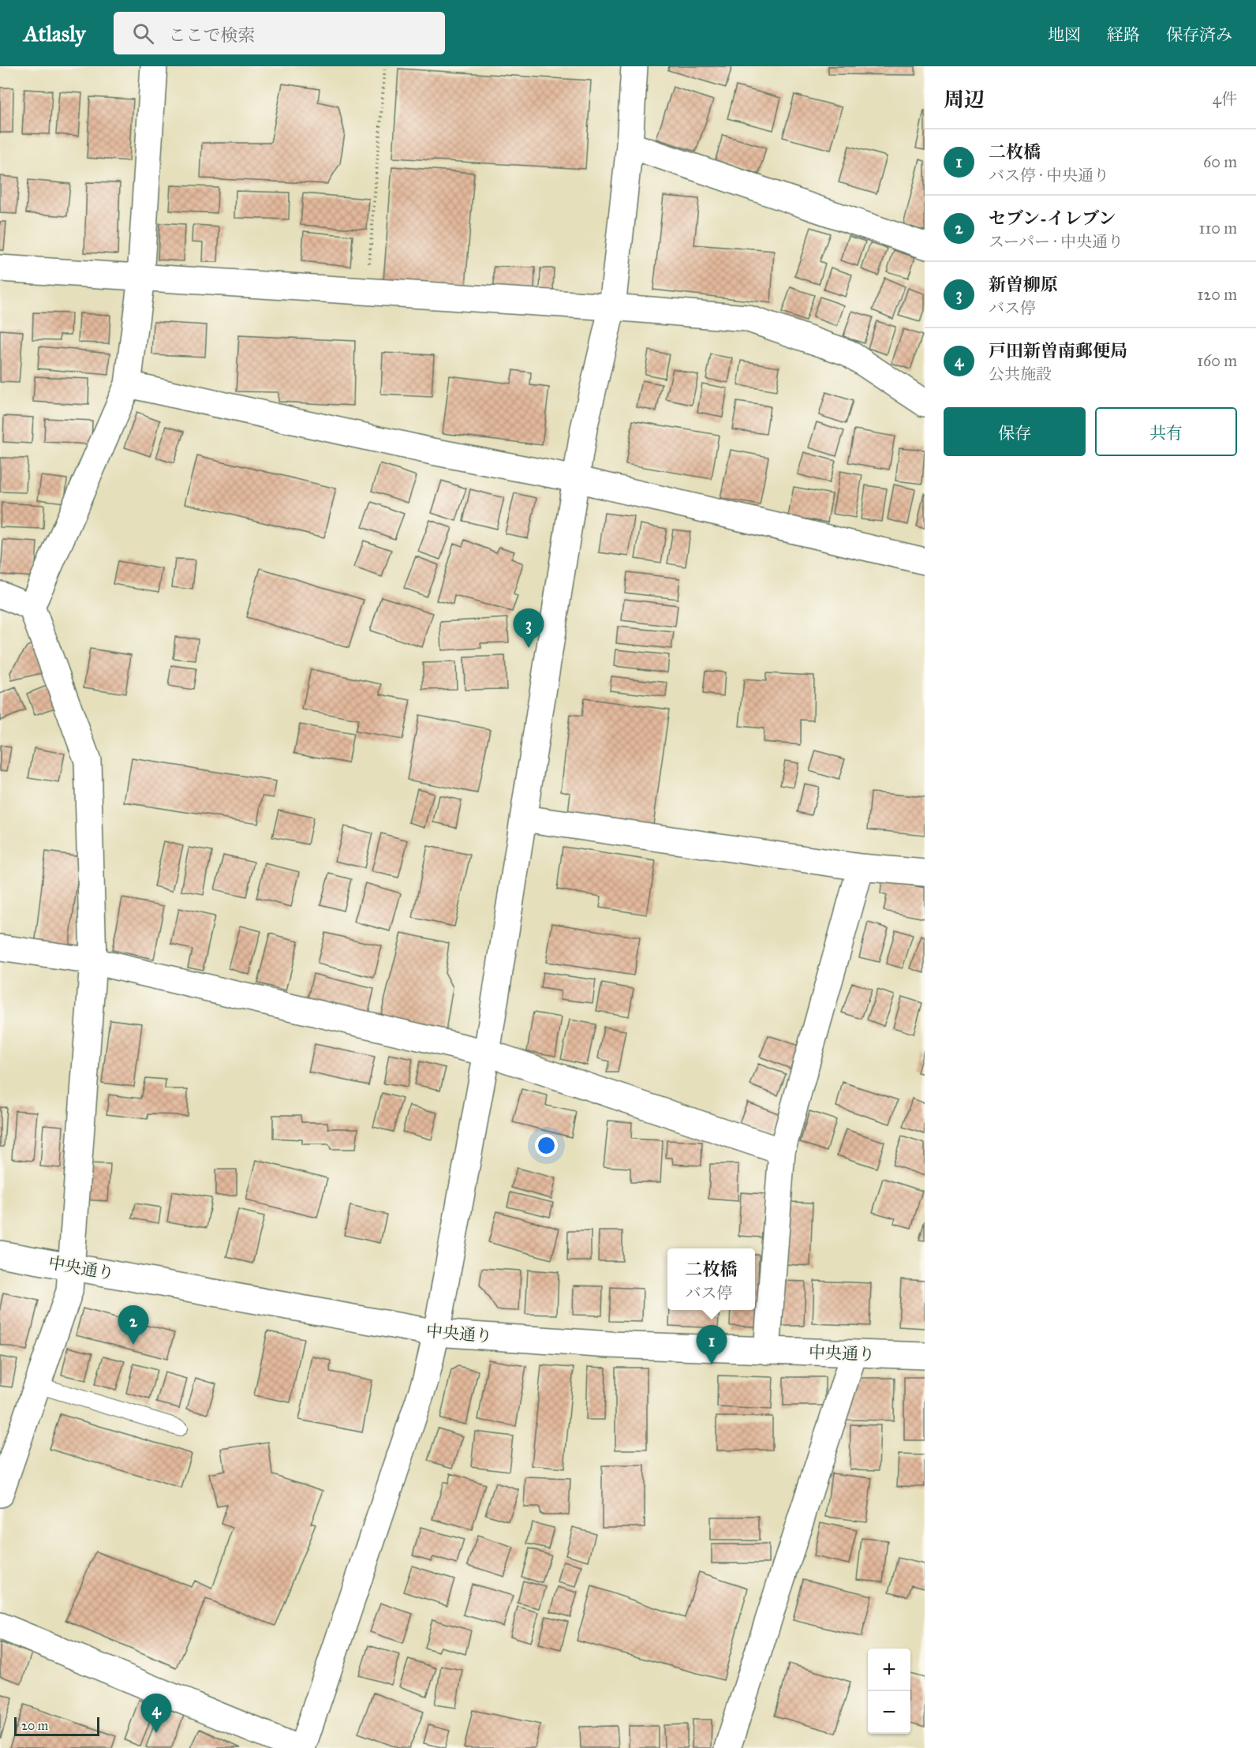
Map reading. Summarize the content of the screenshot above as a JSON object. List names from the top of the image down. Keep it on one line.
{"streets":{"street":["中央通り"]},"scale_bar":"20 m","page":{"header":"Atlasly","search":"ここで検索","nav":["地図","経路","保存済み"],"heading":["周辺","4件"],"list":[{"mark":"1","name":"二枚橋","note":"バス停 · 中央通り","value":"60 m"},{"mark":"2","name":"セブン-イレブン","note":"スーパー · 中央通り","value":"110 m"},{"mark":"3","name":"新曽柳原","note":"バス停","value":"120 m"},{"mark":"4","name":"戸田新曽南郵便局","note":"公共施設","value":"160 m"}],"buttons":["保存","共有"],"pins":["3","2","1","4"],"popup":["二枚橋","バス停"],"map_buttons":["+","−"],"scale":"20 m"}}
